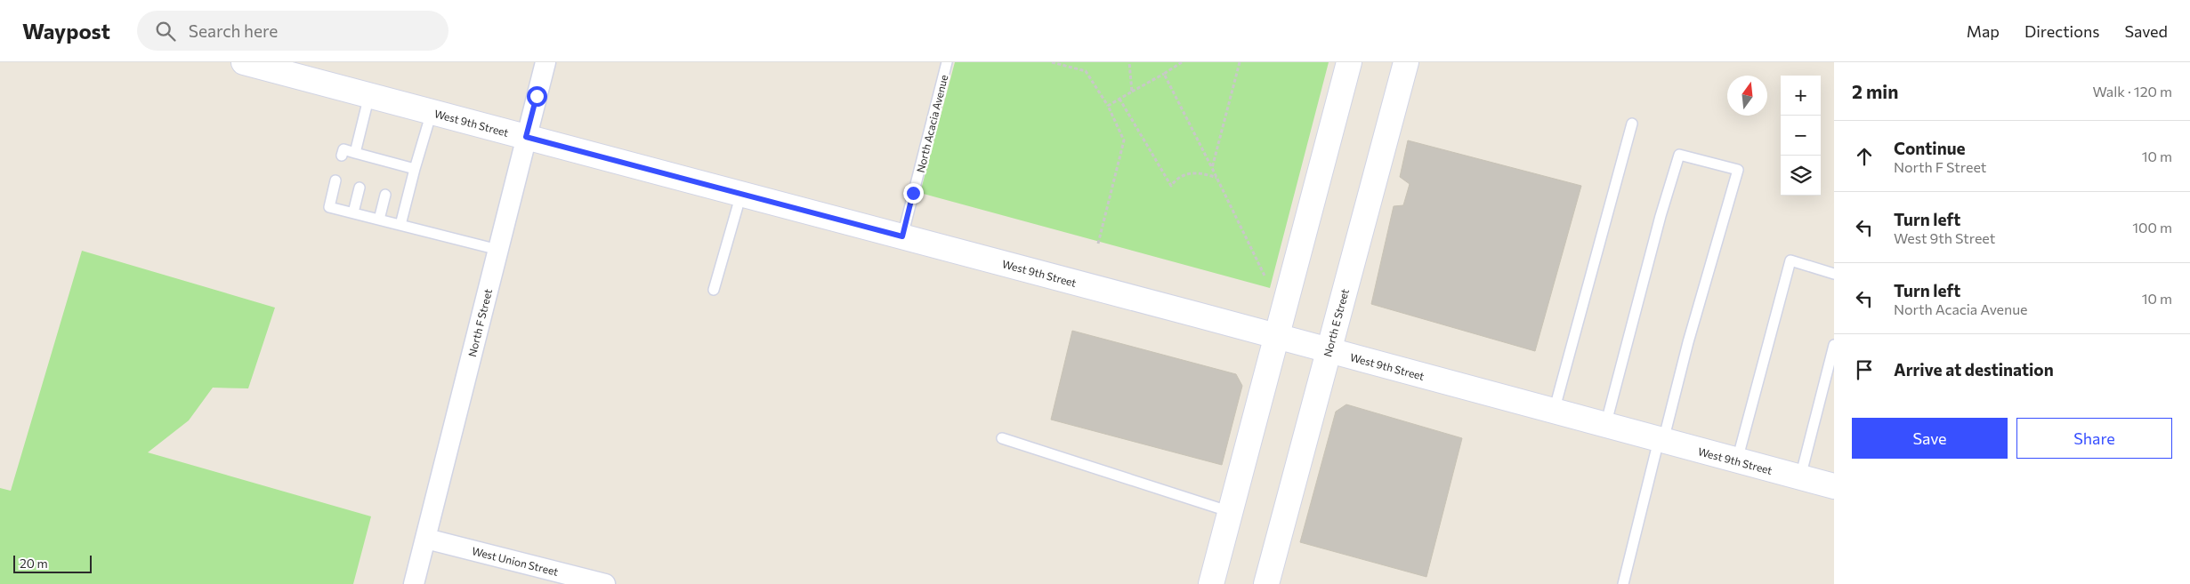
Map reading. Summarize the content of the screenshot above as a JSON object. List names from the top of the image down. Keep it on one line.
{"streets":{"street":["West 9th Street","North F Street","North E Street","West Union Street"],"lane":["North Acacia Avenue"]},"crossings":[["West 9th Street","North Acacia Avenue"],["West 9th Street","North F Street"],["West 9th Street","North E Street"],["North F Street","West Union Street"]],"scale_bar":"20 m","north":"top","page":{"header":"Waypost","search":"Search here","nav":["Map","Directions","Saved"],"heading":["2 min","Walk · 120 m"],"map_buttons":["+","−"],"list":[["Continue","North F Street","10 m"],["Turn left","West 9th Street","100 m"],["Turn left","North Acacia Avenue","10 m"],"Arrive at destination"],"buttons":["Save","Share"],"scale":"20 m"}}
